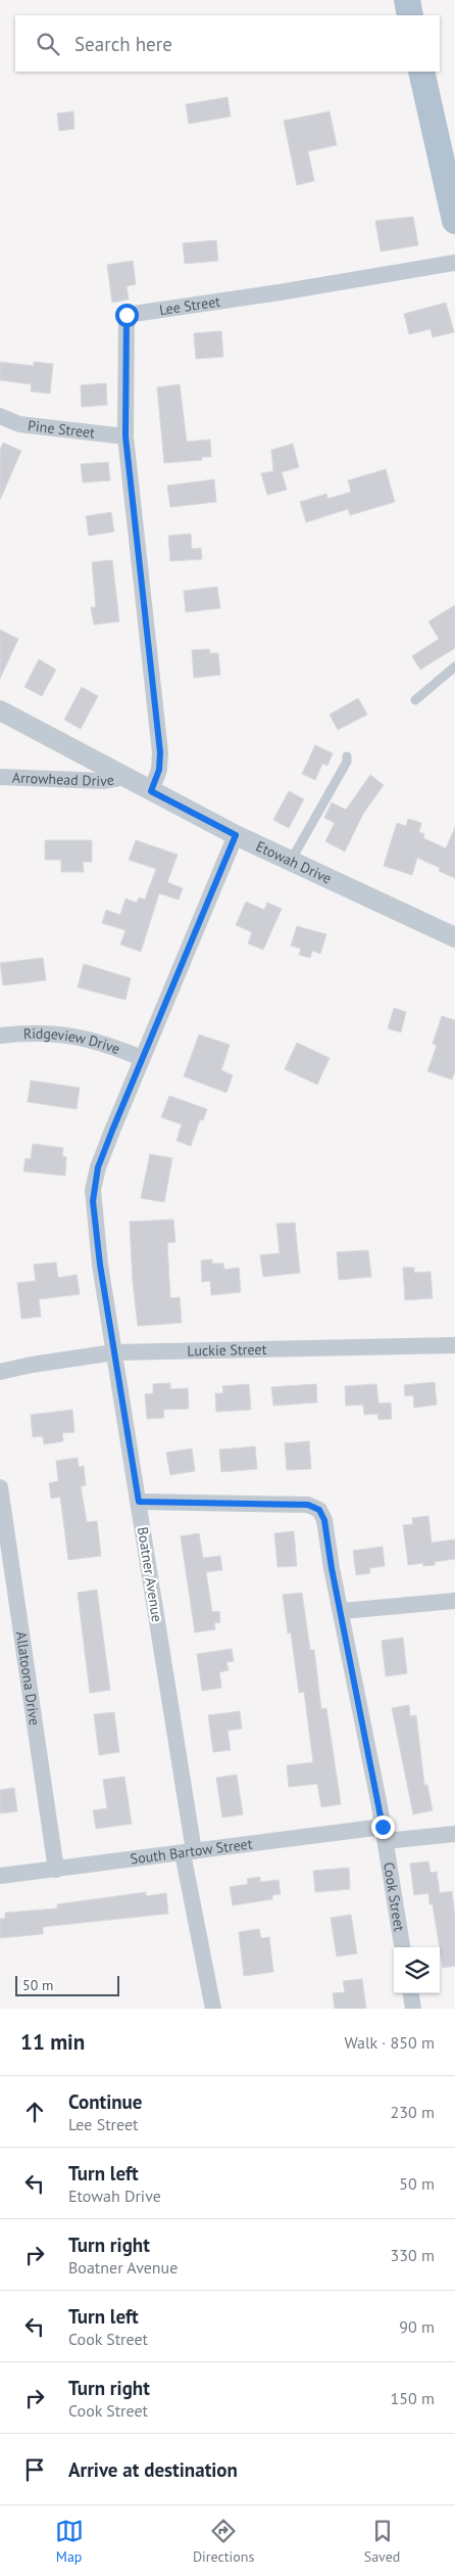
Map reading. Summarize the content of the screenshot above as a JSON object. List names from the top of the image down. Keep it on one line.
{"streets":{"street":["Lee Street","Pine Street","Arrowhead Drive","Etowah Drive","Ridgeview Drive","Luckie Street","Boatner Avenue","Allatoona Drive","South Bartow Street","Cook Street"]},"crossings":[["Lee Street","Pine Street"],["Lee Street","Etowah Drive"],["Arrowhead Drive","Etowah Drive"],["Etowah Drive","Boatner Avenue"],["Ridgeview Drive","Boatner Avenue"],["Luckie Street","Boatner Avenue"],["Boatner Avenue","South Bartow Street"],["Boatner Avenue","Cook Street"],["Allatoona Drive","South Bartow Street"],["South Bartow Street","Cook Street"]],"scale_bar":"50 m","page":{"search":"Search here","scale":"50 m","heading":["11 min","Walk · 850 m"],"list":[["Continue","Lee Street","230 m"],["Turn left","Etowah Drive","50 m"],["Turn right","Boatner Avenue","330 m"],["Turn left","Cook Street","90 m"],["Turn right","Cook Street","150 m"],"Arrive at destination"],"nav":["Map","Directions","Saved"]}}
